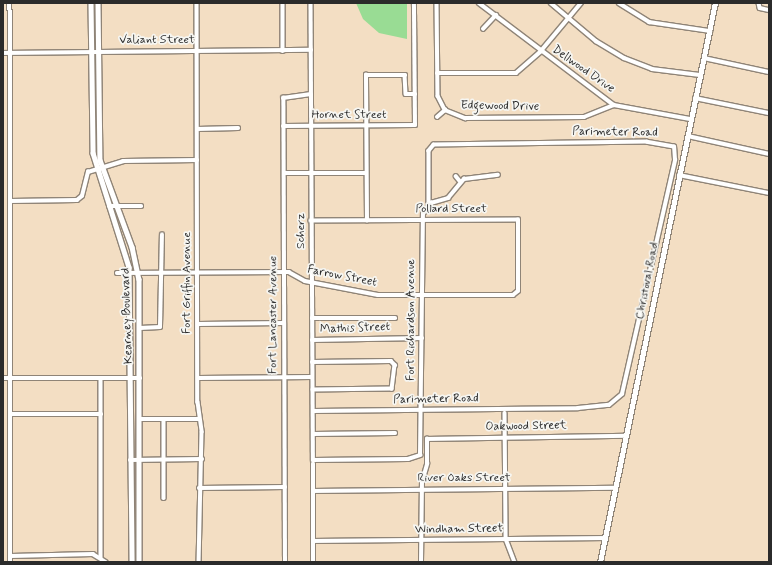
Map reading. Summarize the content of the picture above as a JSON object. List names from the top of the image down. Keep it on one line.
{"streets":{"street":["Valiant Street","Dellwood Drive","Edgewood Drive","Hornet Street","Parimeter Road","Pollard Street","Scherz","Farrow Street","Christoval Road","Fort Griffin Avenue","Fort Lancaster Avenue","Kearney Boulevard","Fort Richardson Avenue","Mathis Street","Oakwood Street","River Oaks Street","Windham Street"]},"crossings":[["Valiant Street","Scherz"],["Valiant Street","Fort Griffin Avenue"],["Valiant Street","Kearney Boulevard"],["Dellwood Drive","Edgewood Drive"],["Dellwood Drive","Christoval Road"],["Hornet Street","Scherz"],["Hornet Street","Fort Lancaster Avenue"],["Parimeter Road","Scherz"],["Parimeter Road","Fort Richardson Avenue"],["Pollard Street","Scherz"],["Pollard Street","Farrow Street"],["Pollard Street","Fort Richardson Avenue"],["Scherz","Farrow Street"],["Scherz","Fort Lancaster Avenue"],["Scherz","Fort Richardson Avenue"],["Scherz","Mathis Street"],["Scherz","River Oaks Street"],["Scherz","Windham Street"],["Farrow Street","Fort Griffin Avenue"],["Farrow Street","Fort Lancaster Avenue"],["Farrow Street","Kearney Boulevard"],["Farrow Street","Fort Richardson Avenue"],["Christoval Road","Oakwood Street"],["Christoval Road","River Oaks Street"],["Christoval Road","Windham Street"],["Fort Richardson Avenue","Mathis Street"],["Oakwood Street","River Oaks Street"]]}
